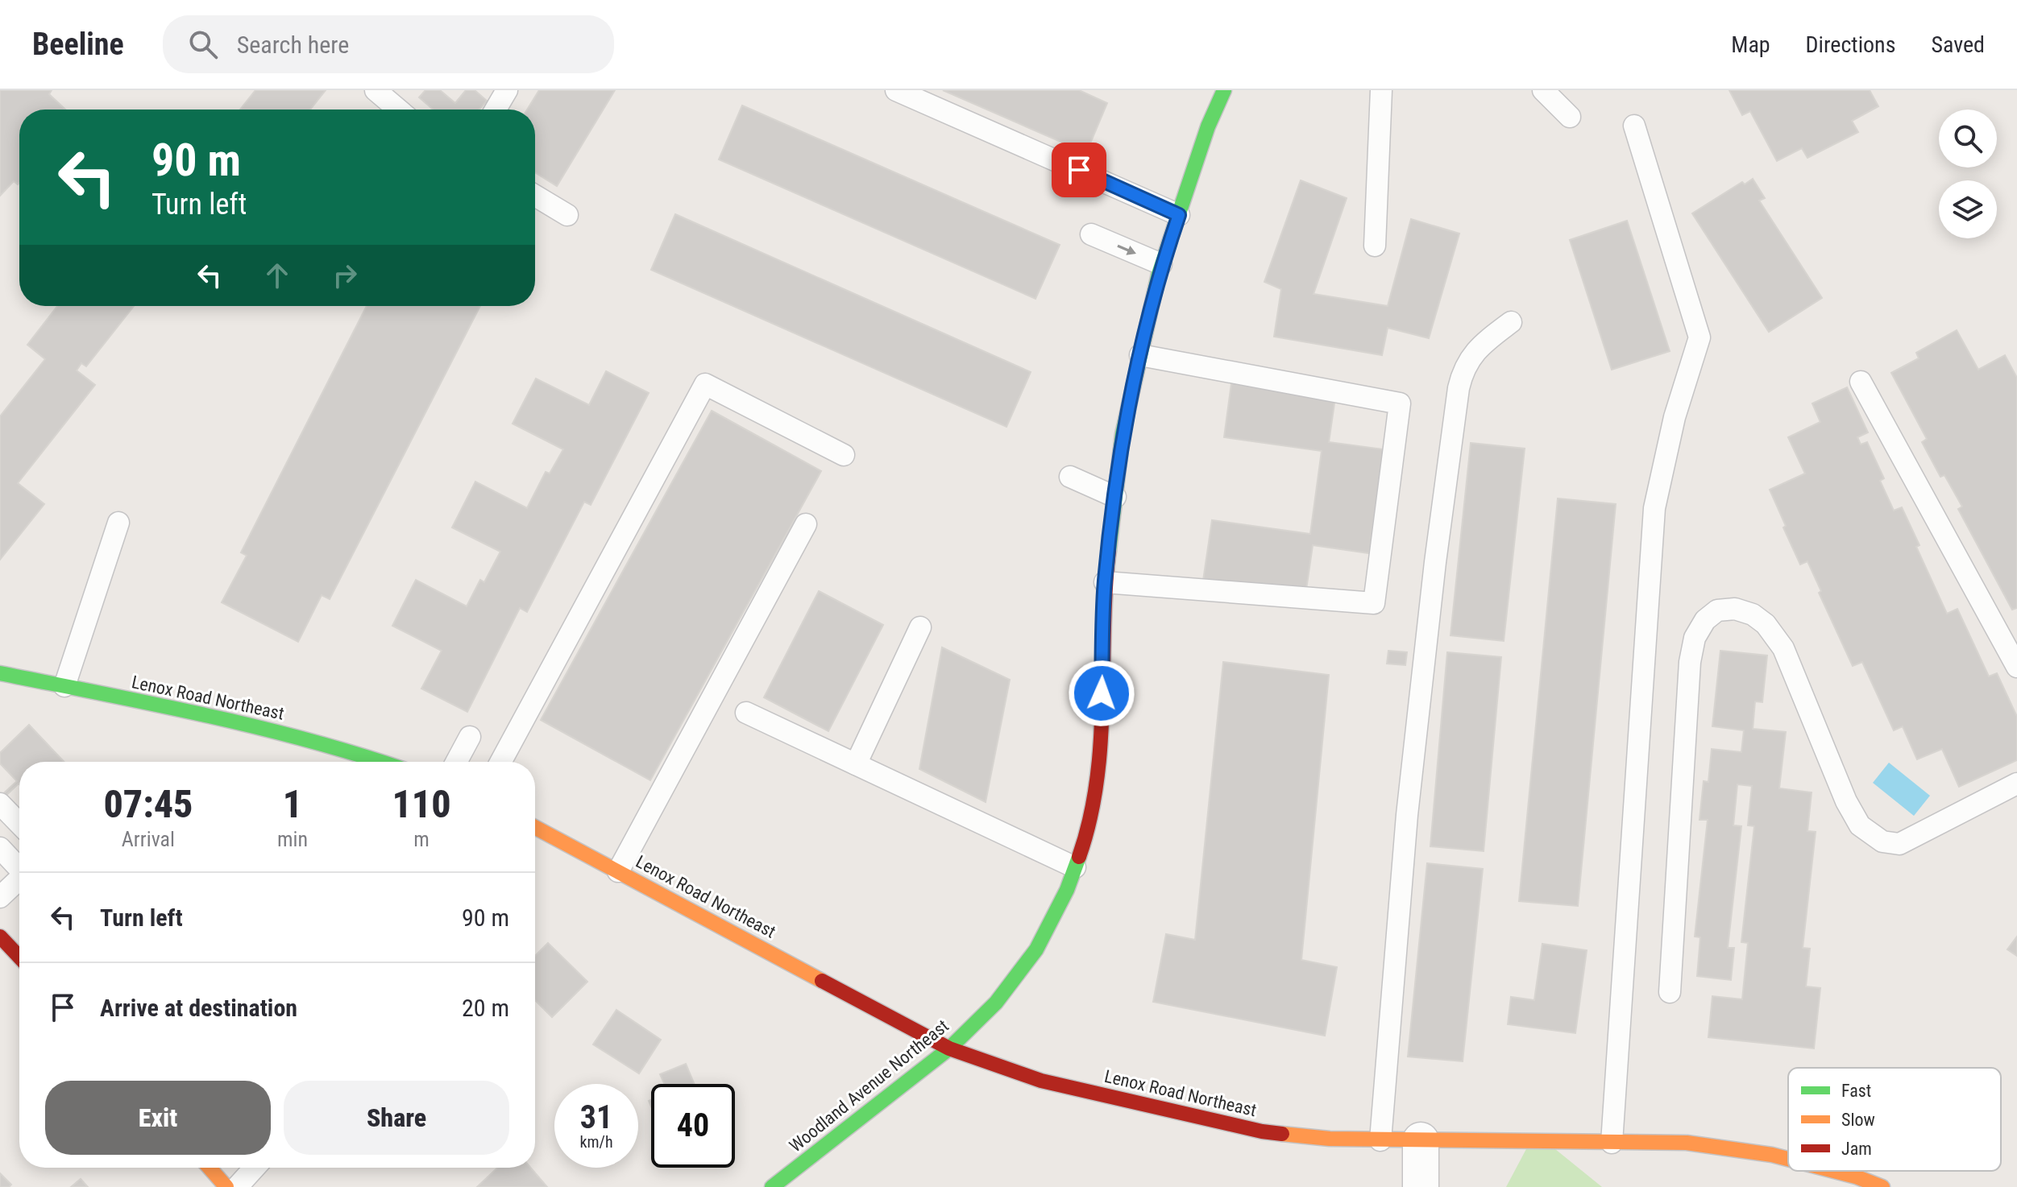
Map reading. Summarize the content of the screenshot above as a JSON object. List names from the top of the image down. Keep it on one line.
{"streets":{"street":["Lenox Road Northeast","Woodland Avenue Northeast"]},"crossings":[["Lenox Road Northeast","Woodland Avenue Northeast"]],"legend":["Fast","Slow","Jam"],"page":{"header":"Beeline","search":"Search here","nav":["Map","Directions","Saved"],"turn":["90 m","Turn left"],"eta":["07:45","Arrival","1","min","110","m"],"list":[{"name":"Turn left","value":"90 m"},{"name":"Arrive at destination","value":"20 m"}],"buttons":["Exit","Share"],"speed":"31 km/h","limit":"40"}}
